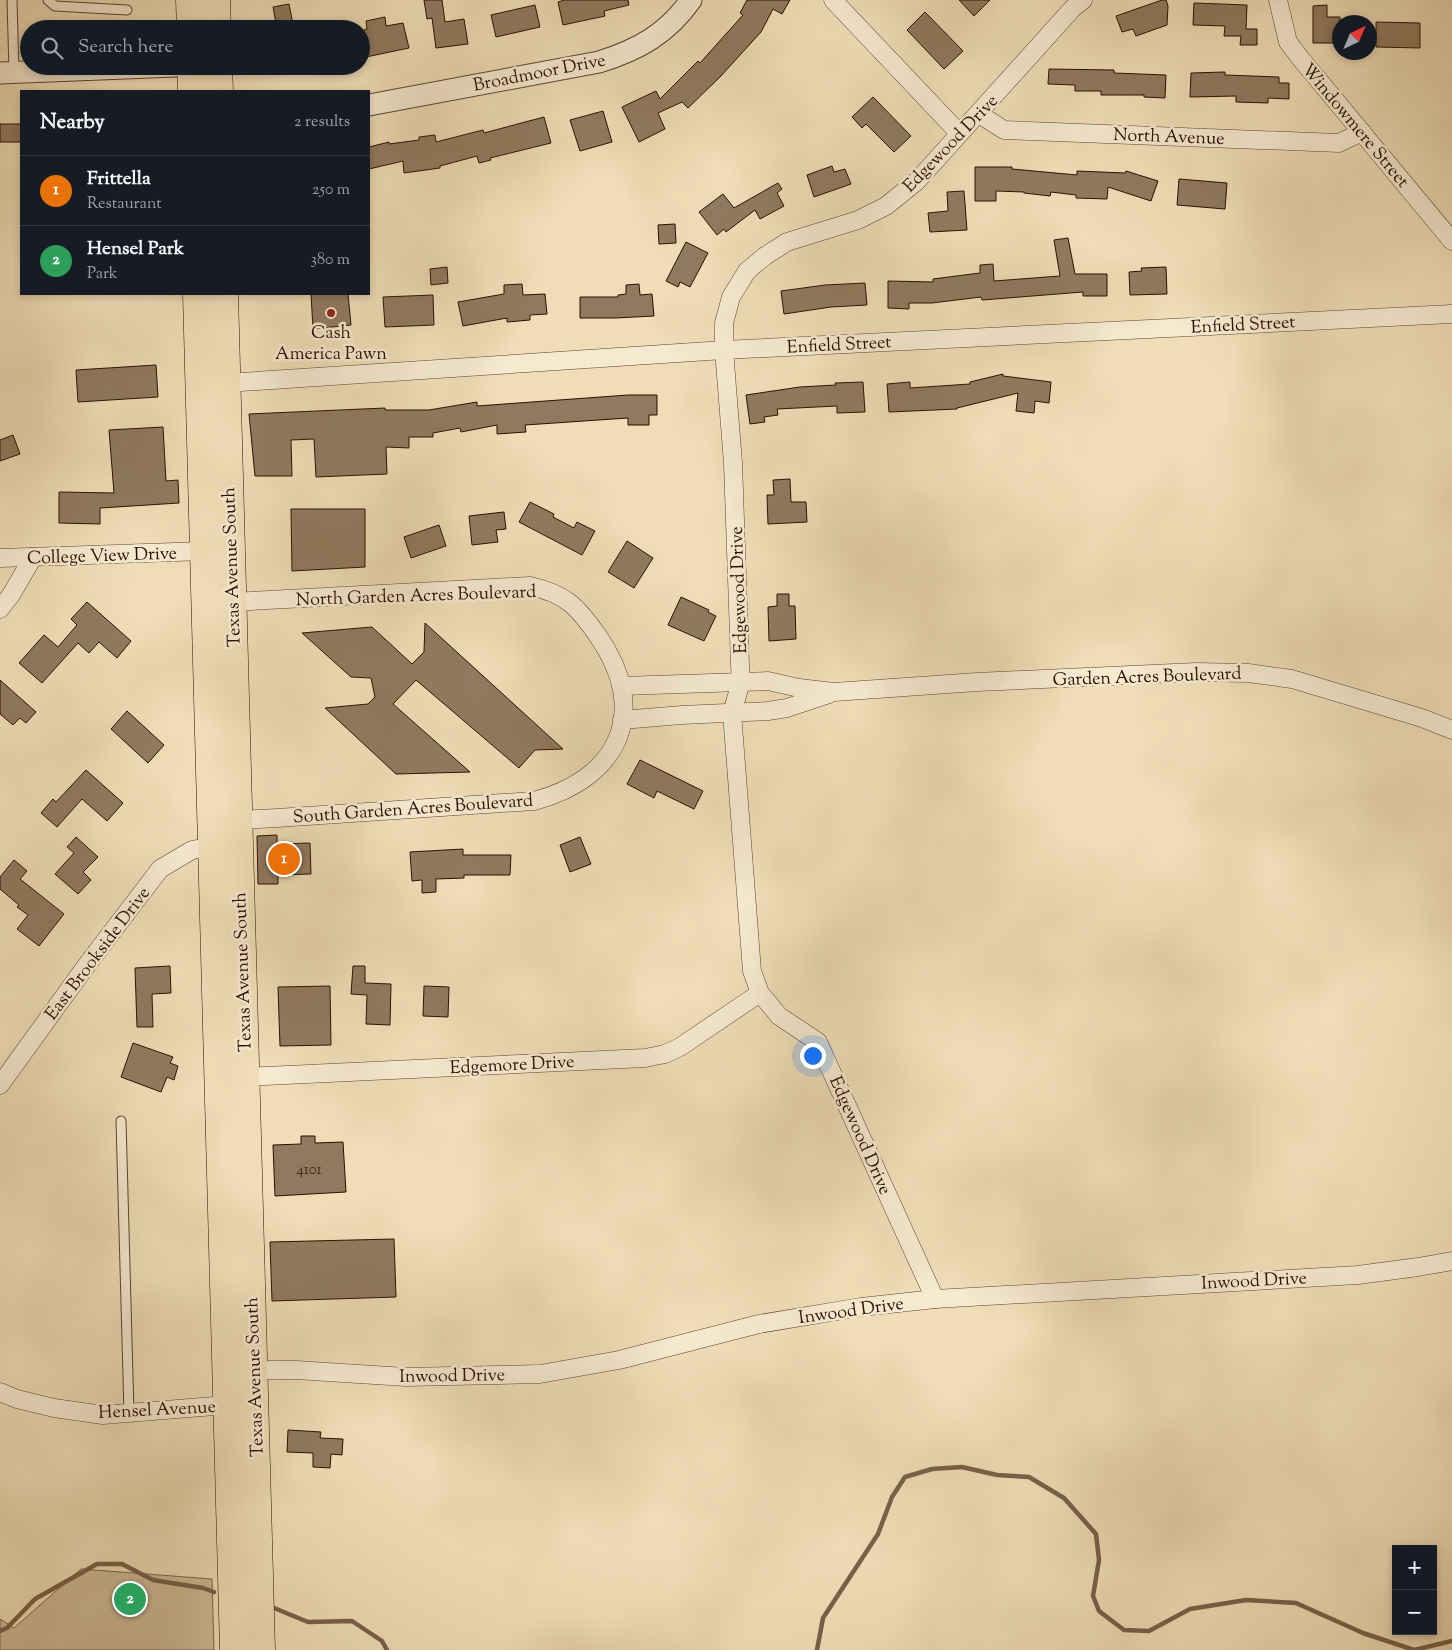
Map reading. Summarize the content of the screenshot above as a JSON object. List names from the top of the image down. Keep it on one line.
{"streets":{"main road":["Texas Avenue South"],"street":["Broadmoor Drive","Windowmere Street","North Avenue","Edgewood Drive","Enfield Street","College View Drive","North Garden Acres Boulevard","Garden Acres Boulevard","South Garden Acres Boulevard","East Brookside Drive","Edgemore Drive","Inwood Drive","Hensel Avenue"]},"crossings":[["Windowmere Street","North Avenue"],["North Avenue","Edgewood Drive"],["Edgewood Drive","Enfield Street"],["Edgewood Drive","Garden Acres Boulevard"],["Edgewood Drive","Edgemore Drive"],["Edgewood Drive","Inwood Drive"],["Enfield Street","Texas Avenue South"],["College View Drive","Texas Avenue South"],["Texas Avenue South","North Garden Acres Boulevard"],["Texas Avenue South","South Garden Acres Boulevard"],["Texas Avenue South","East Brookside Drive"],["Texas Avenue South","Edgemore Drive"],["Texas Avenue South","Inwood Drive"],["Texas Avenue South","Hensel Avenue"],["North Garden Acres Boulevard","Garden Acres Boulevard"],["North Garden Acres Boulevard","South Garden Acres Boulevard"],["Garden Acres Boulevard","South Garden Acres Boulevard"]],"places":["Cash America Pawn"],"house_numbers":["4101"],"north":"top right","page":{"search":"Search here","heading":["Nearby","2 results"],"list":[{"mark":"1","name":"Frittella","note":"Restaurant","value":"250 m"},{"mark":"2","name":"Hensel Park","note":"Park","value":"380 m"}],"pins":["1","2"],"map_buttons":["+","−"]}}
